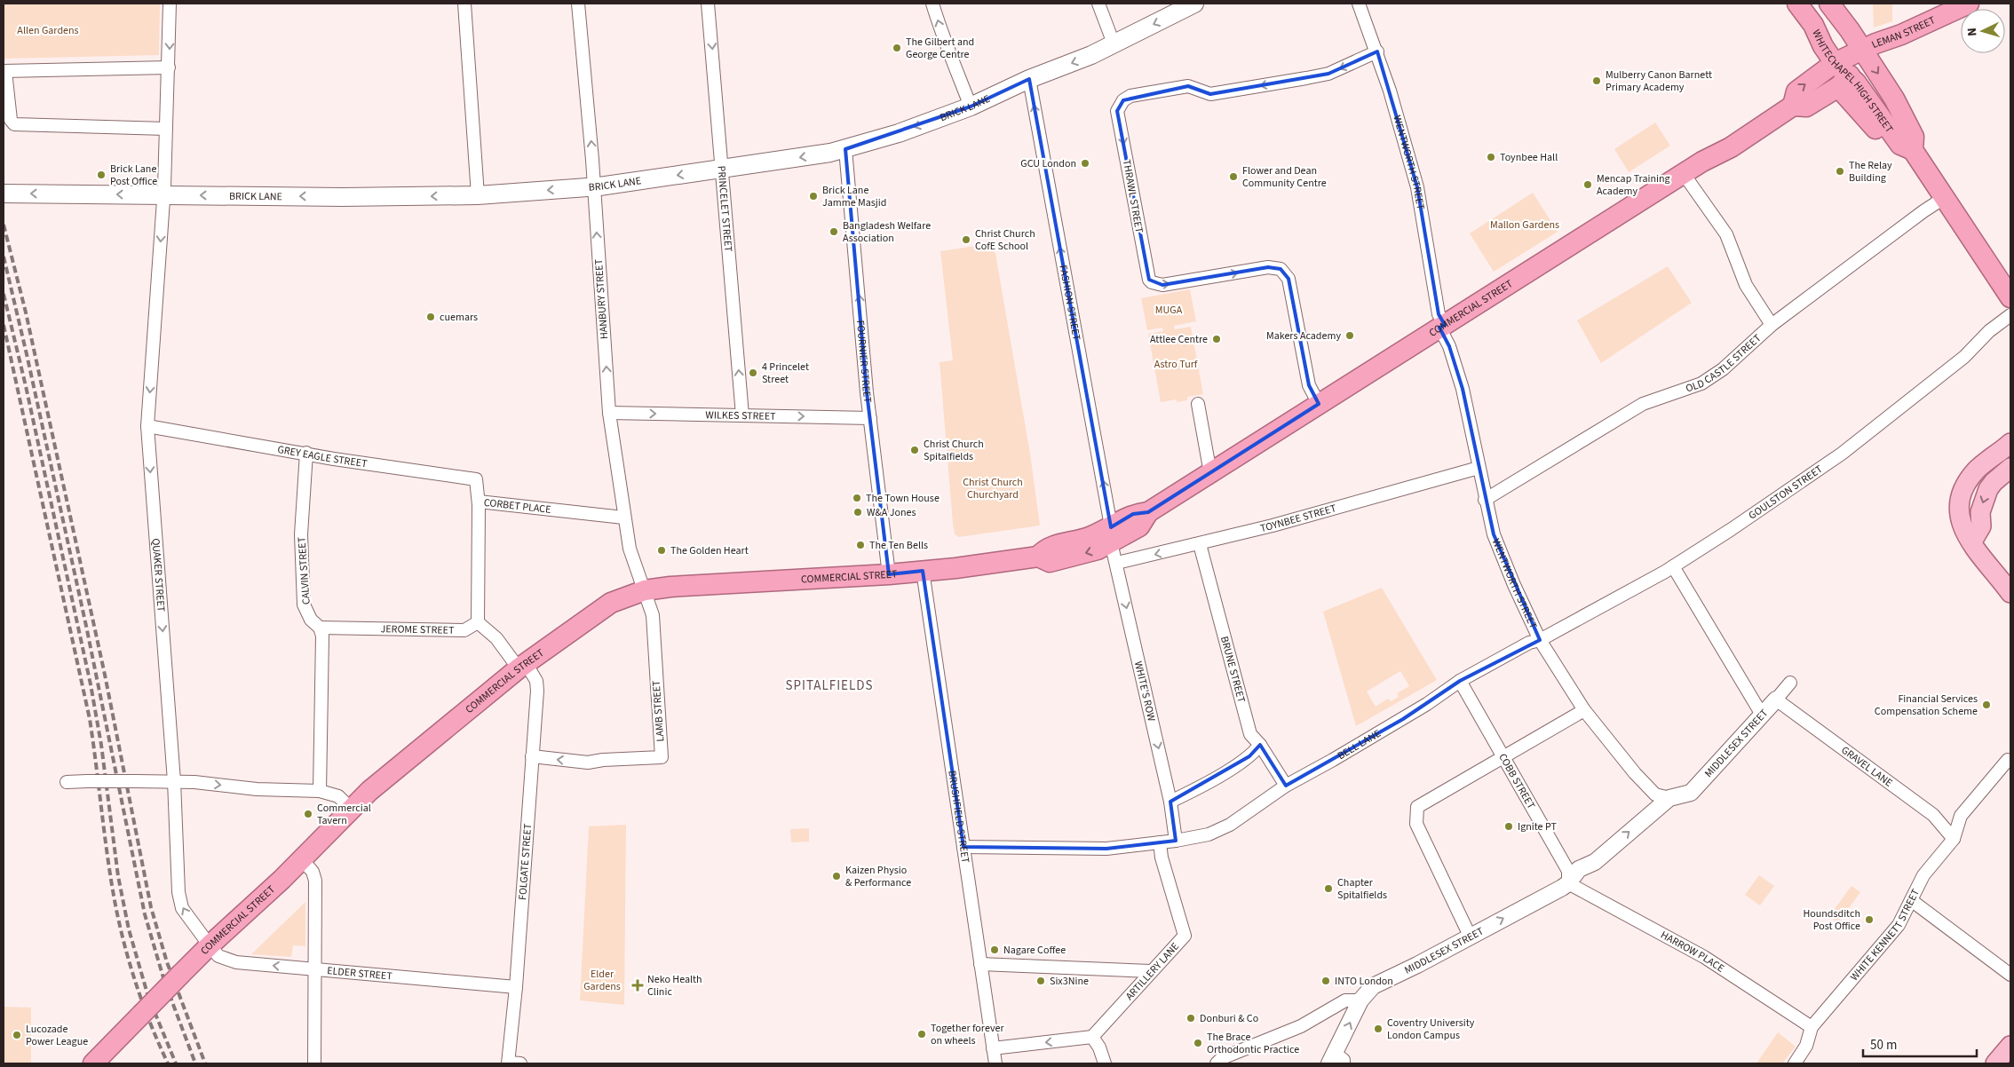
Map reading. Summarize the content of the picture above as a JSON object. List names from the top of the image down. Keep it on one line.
{"streets":{"highway":["LEMAN STREET","WHITECHAPEL HIGH STREET","COMMERCIAL STREET"],"main road":["BRICK LANE"],"street":["WENTWORTH STREET","THRAWL STREET","PRINCELET STREET","HANBURY STREET","FASHION STREET","FOURNIER STREET","OLD CASTLE STREET","WILKES STREET","GREY EAGLE STREET","GOULSTON STREET","CORBET PLACE","TOYNBEE STREET","CALVIN STREET","QUAKER STREET","JEROME STREET","BRUNE STREET","WHITE'S ROW","LAMB STREET","MIDDLESEX STREET","BELL LANE","GRAVEL LANE","COBB STREET","BRUSHFIELD STREET","FOLGATE STREET","WHITE KENNETT STREET","HARROW PLACE","ARTILLERY LANE","ELDER STREET"]},"crossings":[["LEMAN STREET","WHITECHAPEL HIGH STREET"],["LEMAN STREET","COMMERCIAL STREET"],["WHITECHAPEL HIGH STREET","COMMERCIAL STREET"],["WHITECHAPEL HIGH STREET","OLD CASTLE STREET"],["BRICK LANE","PRINCELET STREET"],["BRICK LANE","HANBURY STREET"],["BRICK LANE","FASHION STREET"],["BRICK LANE","FOURNIER STREET"],["BRICK LANE","QUAKER STREET"],["WENTWORTH STREET","THRAWL STREET"],["WENTWORTH STREET","COMMERCIAL STREET"],["WENTWORTH STREET","OLD CASTLE STREET"],["WENTWORTH STREET","GOULSTON STREET"],["WENTWORTH STREET","TOYNBEE STREET"],["WENTWORTH STREET","MIDDLESEX STREET"],["WENTWORTH STREET","BELL LANE"],["THRAWL STREET","COMMERCIAL STREET"],["PRINCELET STREET","WILKES STREET"],["HANBURY STREET","COMMERCIAL STREET"],["HANBURY STREET","WILKES STREET"],["HANBURY STREET","CORBET PLACE"],["HANBURY STREET","LAMB STREET"],["FASHION STREET","COMMERCIAL STREET"],["FASHION STREET","WHITE'S ROW"],["COMMERCIAL STREET","FOURNIER STREET"],["COMMERCIAL STREET","QUAKER STREET"],["COMMERCIAL STREET","WHITE'S ROW"],["COMMERCIAL STREET","LAMB STREET"],["COMMERCIAL STREET","BRUSHFIELD STREET"],["COMMERCIAL STREET","FOLGATE STREET"],["COMMERCIAL STREET","ELDER STREET"],["FOURNIER STREET","WILKES STREET"],["GREY EAGLE STREET","CORBET PLACE"],["GREY EAGLE STREET","CALVIN STREET"],["GREY EAGLE STREET","QUAKER STREET"],["GOULSTON STREET","BELL LANE"],["CORBET PLACE","JEROME STREET"],["TOYNBEE STREET","BRUNE STREET"],["TOYNBEE STREET","WHITE'S ROW"],["CALVIN STREET","JEROME STREET"],["QUAKER STREET","ELDER STREET"],["BRUNE STREET","BELL LANE"],["WHITE'S ROW","BELL LANE"],["LAMB STREET","FOLGATE STREET"],["MIDDLESEX STREET","GRAVEL LANE"],["MIDDLESEX STREET","COBB STREET"],["MIDDLESEX STREET","HARROW PLACE"],["BELL LANE","COBB STREET"],["BELL LANE","BRUSHFIELD STREET"],["BELL LANE","ARTILLERY LANE"],["GRAVEL LANE","WHITE KENNETT STREET"],["COBB STREET","HARROW PLACE"],["FOLGATE STREET","ELDER STREET"],["WHITE KENNETT STREET","HARROW PLACE"]],"one_way":["BRICK LANE","HANBURY STREET","FASHION STREET","FOURNIER STREET","WILKES STREET","WHITE'S ROW"],"districts":["SPITALFIELDS"],"parks":["Allen Gardens","Mallon Gardens","MUGA","Astro Turf","Christ Church Churchyard","Elder Gardens"],"places":{"other":["The Gilbert and George Centre","Mulberry Canon Barnett Primary Academy","Toynbee Hall","GCU London","The Relay Building","Brick Lane Post Office","Flower and Dean Community Centre","Mencap Training Academy","Brick Lane Jamme Masjid","Bangladesh Welfare Association","Christ Church CofE School","cuemars","Makers Academy","Attlee Centre","4 Princelet Street","Christ Church Spitalfields","The Town House","W&A Jones","The Ten Bells","The Golden Heart","Financial Services Compensation Scheme","Commercial Tavern","Ignite PT","Kaizen Physio & Performance","Chapter Spitalfields","Houndsditch Post Office","Nagare Coffee","Six3Nine","INTO London","Donburi & Co","Coventry University London Campus","Together forever on wheels","Lucozade Power League","The Brace Orthodontic Practice"],"health":["Neko Health Clinic"]},"scale_bar":"50 m","north":"left"}
